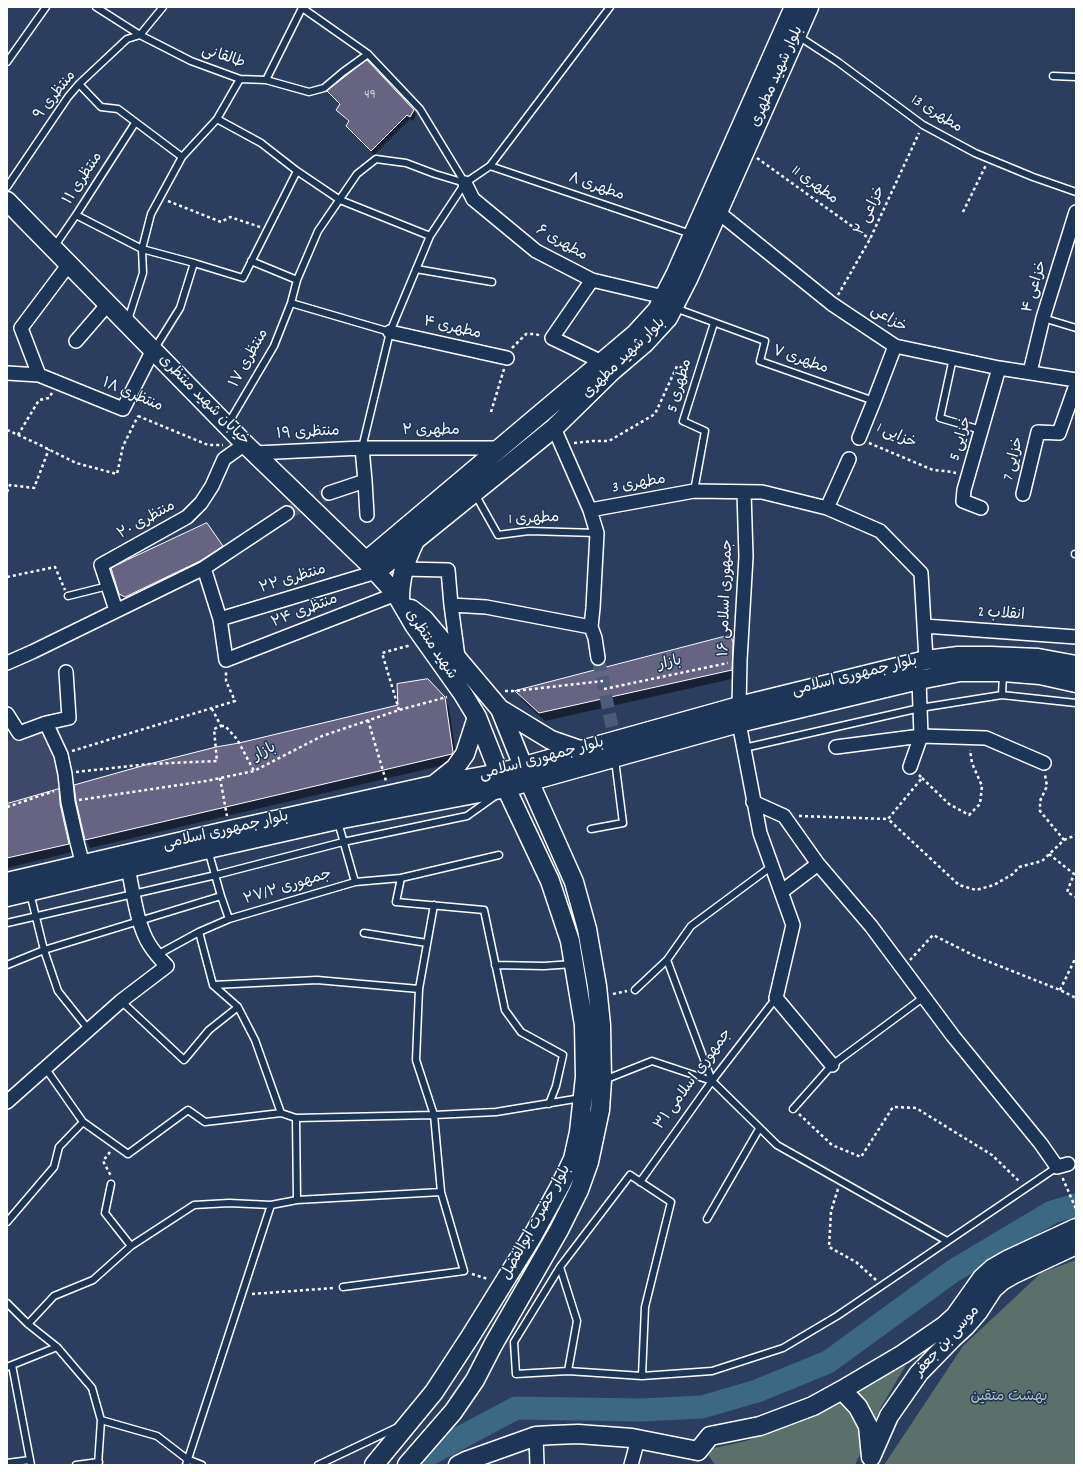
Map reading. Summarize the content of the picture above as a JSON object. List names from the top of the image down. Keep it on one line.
{"streets":{"main road":["بلوار شهید مطهری","خیابان شهید منتظری","شهید منتظری","بلوار جمهوری اسلامی","بلوار حضرت ابوالفضل","موسی بن جعفر"],"street":["مطهری ۶","خزاعی ۴","خزاعی","مطهری ۴","منتظری ۱۸","مطهری ۲","منتظری ۱۹","خزایی 1","خزایی 5","خزایی 7","مطهری 3","منتظری ۲۰","منتظری ۲۲","جمهوری اسلامی ۱۶","منتظری ۲۴","انقلاب 2","جمهوری اسلامی ۳۱"],"lane":["طالقانی","منتظری ۹","مطهری 13","منتظری ۱۱","مطهری ۸","منتظری ۱۷","مطهری ۷","مطهری 5","مطهری 1","جمهوری ۲۷/۲"],"path":["مطهری 11","خزاعی ۲","بازار"]},"crossings":[["طالقانی","منتظری ۹"],["بلوار شهید مطهری","مطهری 13"],["بلوار شهید مطهری","مطهری 11"],["بلوار شهید مطهری","مطهری ۸"],["بلوار شهید مطهری","مطهری ۶"],["بلوار شهید مطهری","خزاعی"],["بلوار شهید مطهری","مطهری ۷"],["بلوار شهید مطهری","خیابان شهید منتظری"],["بلوار شهید مطهری","مطهری ۲"],["بلوار شهید مطهری","مطهری 1"],["بلوار شهید مطهری","منتظری ۲۲"],["مطهری 13","خزاعی ۲"],["منتظری ۱۱","خیابان شهید منتظری"],["مطهری 11","خزاعی ۲"],["خزاعی ۲","خزاعی"],["مطهری ۶","منتظری ۱۷"],["مطهری ۶","مطهری ۷"],["خزاعی ۴","خزاعی"],["خزاعی","خزایی 1"],["خزاعی","خزایی 5"],["منتظری ۱۷","خیابان شهید منتظری"],["مطهری ۷","مطهری 5"],["مطهری ۷","خزایی 1"],["مطهری 5","مطهری 3"],["منتظری ۱۸","خیابان شهید منتظری"],["منتظری ۱۸","منتظری ۱۹"],["منتظری ۱۸","منتظری ۲۰"],["خیابان شهید منتظری","منتظری ۱۹"],["خیابان شهید منتظری","منتظری ۲۰"],["خیابان شهید منتظری","منتظری ۲۲"],["خیابان شهید منتظری","منتظری ۲۴"],["خیابان شهید منتظری","شهید منتظری"],["مطهری ۲","منتظری ۱۹"],["منتظری ۱۹","منتظری ۲۰"],["خزایی 1","خزایی 5"],["مطهری 3","جمهوری اسلامی ۱۶"],["مطهری 3","انقلاب 2"],["مطهری 3","بلوار جمهوری اسلامی"],["جمهوری اسلامی ۱۶","بازار"],["جمهوری اسلامی ۱۶","بلوار جمهوری اسلامی"],["جمهوری اسلامی ۱۶","جمهوری اسلامی ۳۱"],["منتظری ۲۴","شهید منتظری"],["شهید منتظری","بازار"],["شهید منتظری","بلوار جمهوری اسلامی"],["شهید منتظری","بلوار حضرت ابوالفضل"],["بلوار جمهوری اسلامی","جمهوری اسلامی ۳۱"],["بلوار جمهوری اسلامی","بلوار حضرت ابوالفضل"]],"parks":["بهشت متقین"],"house_numbers":["49"]}
